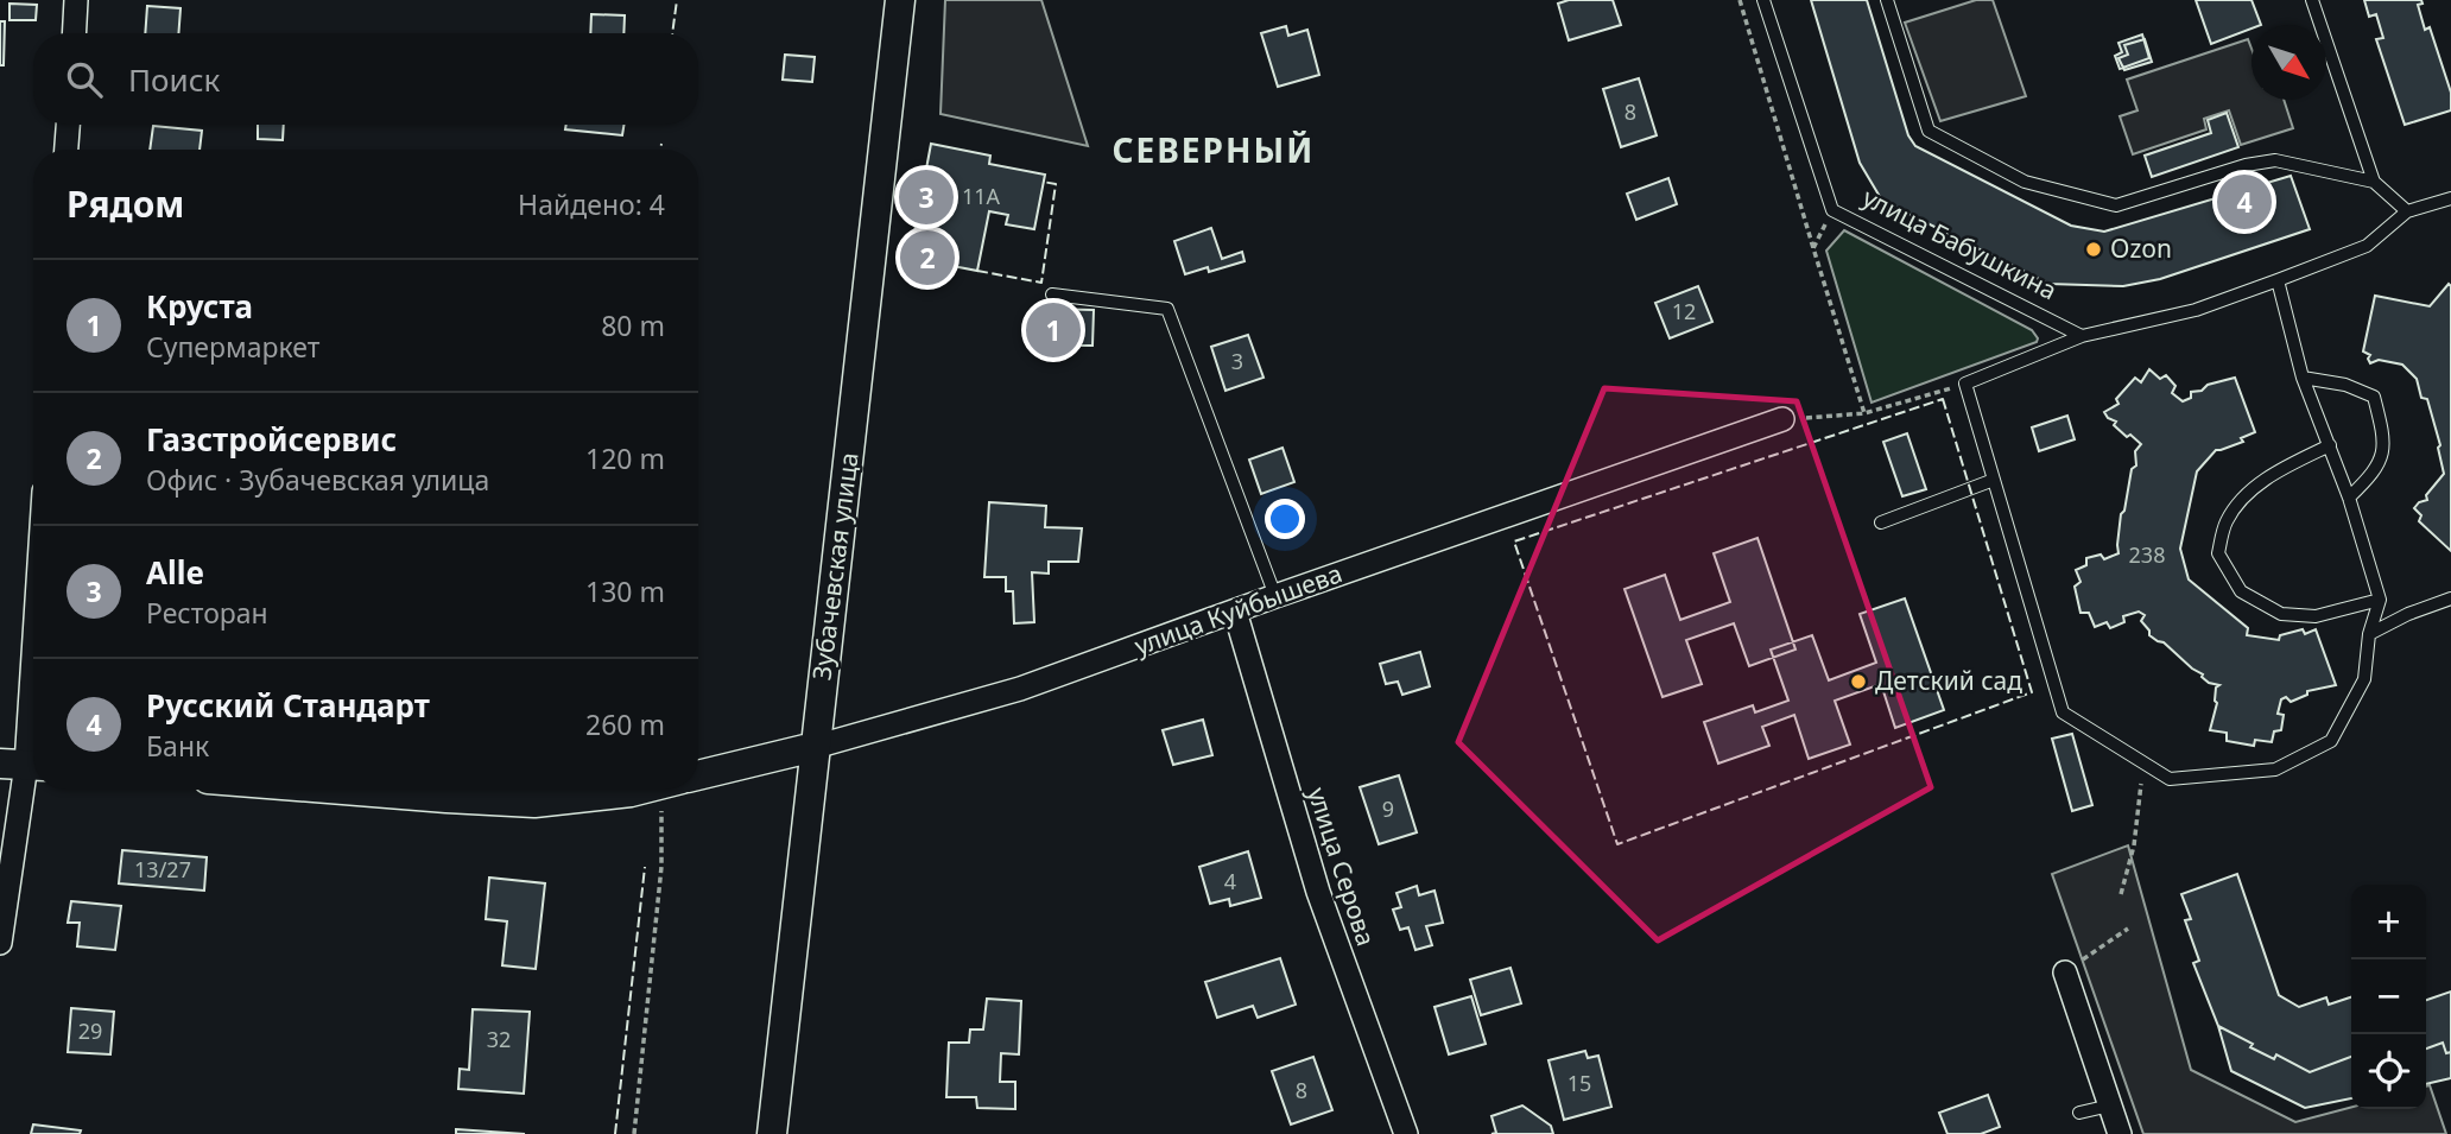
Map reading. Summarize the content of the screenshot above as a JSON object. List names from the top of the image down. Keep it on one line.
{"streets":{"street":["Зубачевская улица","улица Куйбышева","улица Серова"],"lane":["улица Бабушкина"]},"crossings":[["Зубачевская улица","улица Куйбышева"],["улица Куйбышева","улица Серова"]],"districts":["СЕВЕРНЫЙ"],"places":["Ozon","Детский сад"],"house_numbers":["8","11А","12","3","238","9","13/27","4","29","32","15","8"],"north":"bottom right","page":{"search":"Поиск","heading":["Рядом","Найдено: 4"],"pins":["3","4","2","1"],"list":[{"mark":"1","name":"Круста","note":"Супермаркет","value":"80 m"},{"mark":"2","name":"Газстройсервис","note":"Офис · Зубачевская улица","value":"120 m"},{"mark":"3","name":"Alle","note":"Ресторан","value":"130 m"},{"mark":"4","name":"Русский Стандарт","note":"Банк","value":"260 m"}],"map_buttons":["+","−"]}}
